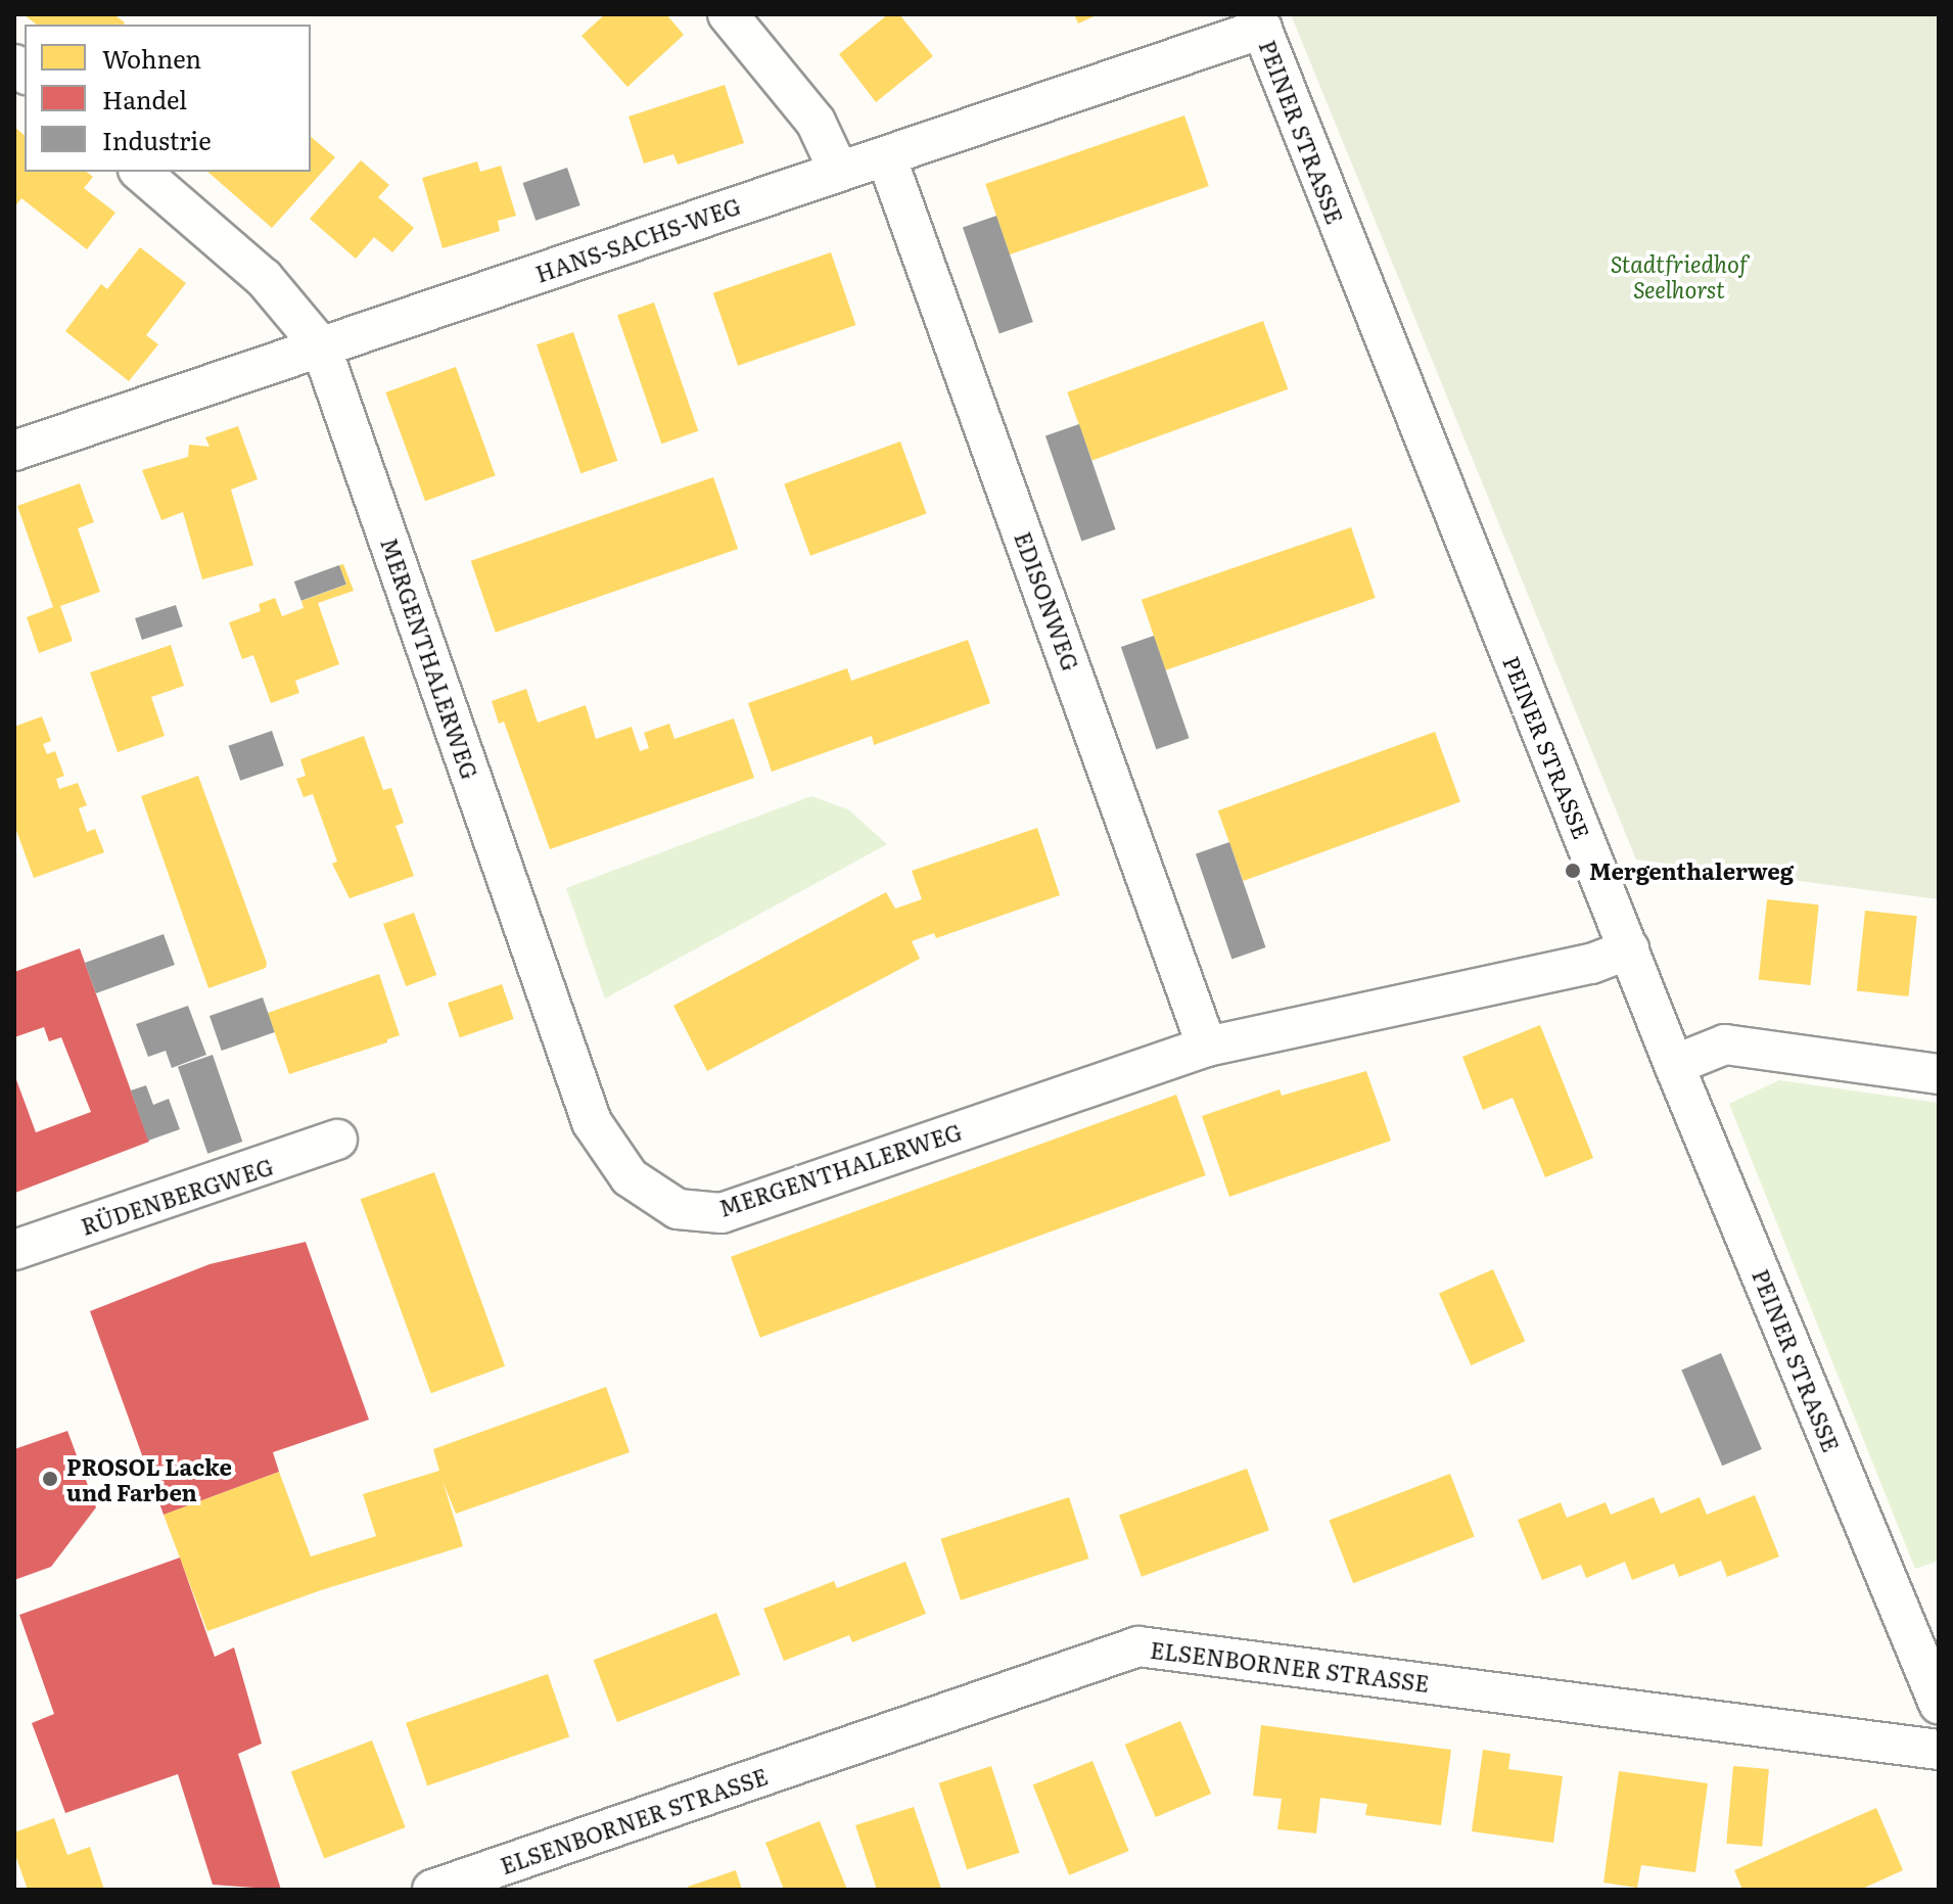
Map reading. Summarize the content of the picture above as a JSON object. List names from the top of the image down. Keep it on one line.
{"streets":{"street":["PEINER STRASSE","HANS-SACHS-WEG","EDISONWEG","MERGENTHALERWEG","RÜDENBERGWEG","ELSENBORNER STRASSE"]},"crossings":[["PEINER STRASSE","HANS-SACHS-WEG"],["PEINER STRASSE","MERGENTHALERWEG"],["HANS-SACHS-WEG","EDISONWEG"],["HANS-SACHS-WEG","MERGENTHALERWEG"],["EDISONWEG","MERGENTHALERWEG"]],"parks":["Stadtfriedhof Seelhorst"],"places":["Mergenthalerweg","PROSOL Lacke und Farben"],"legend":["Wohnen","Handel","Industrie"]}
